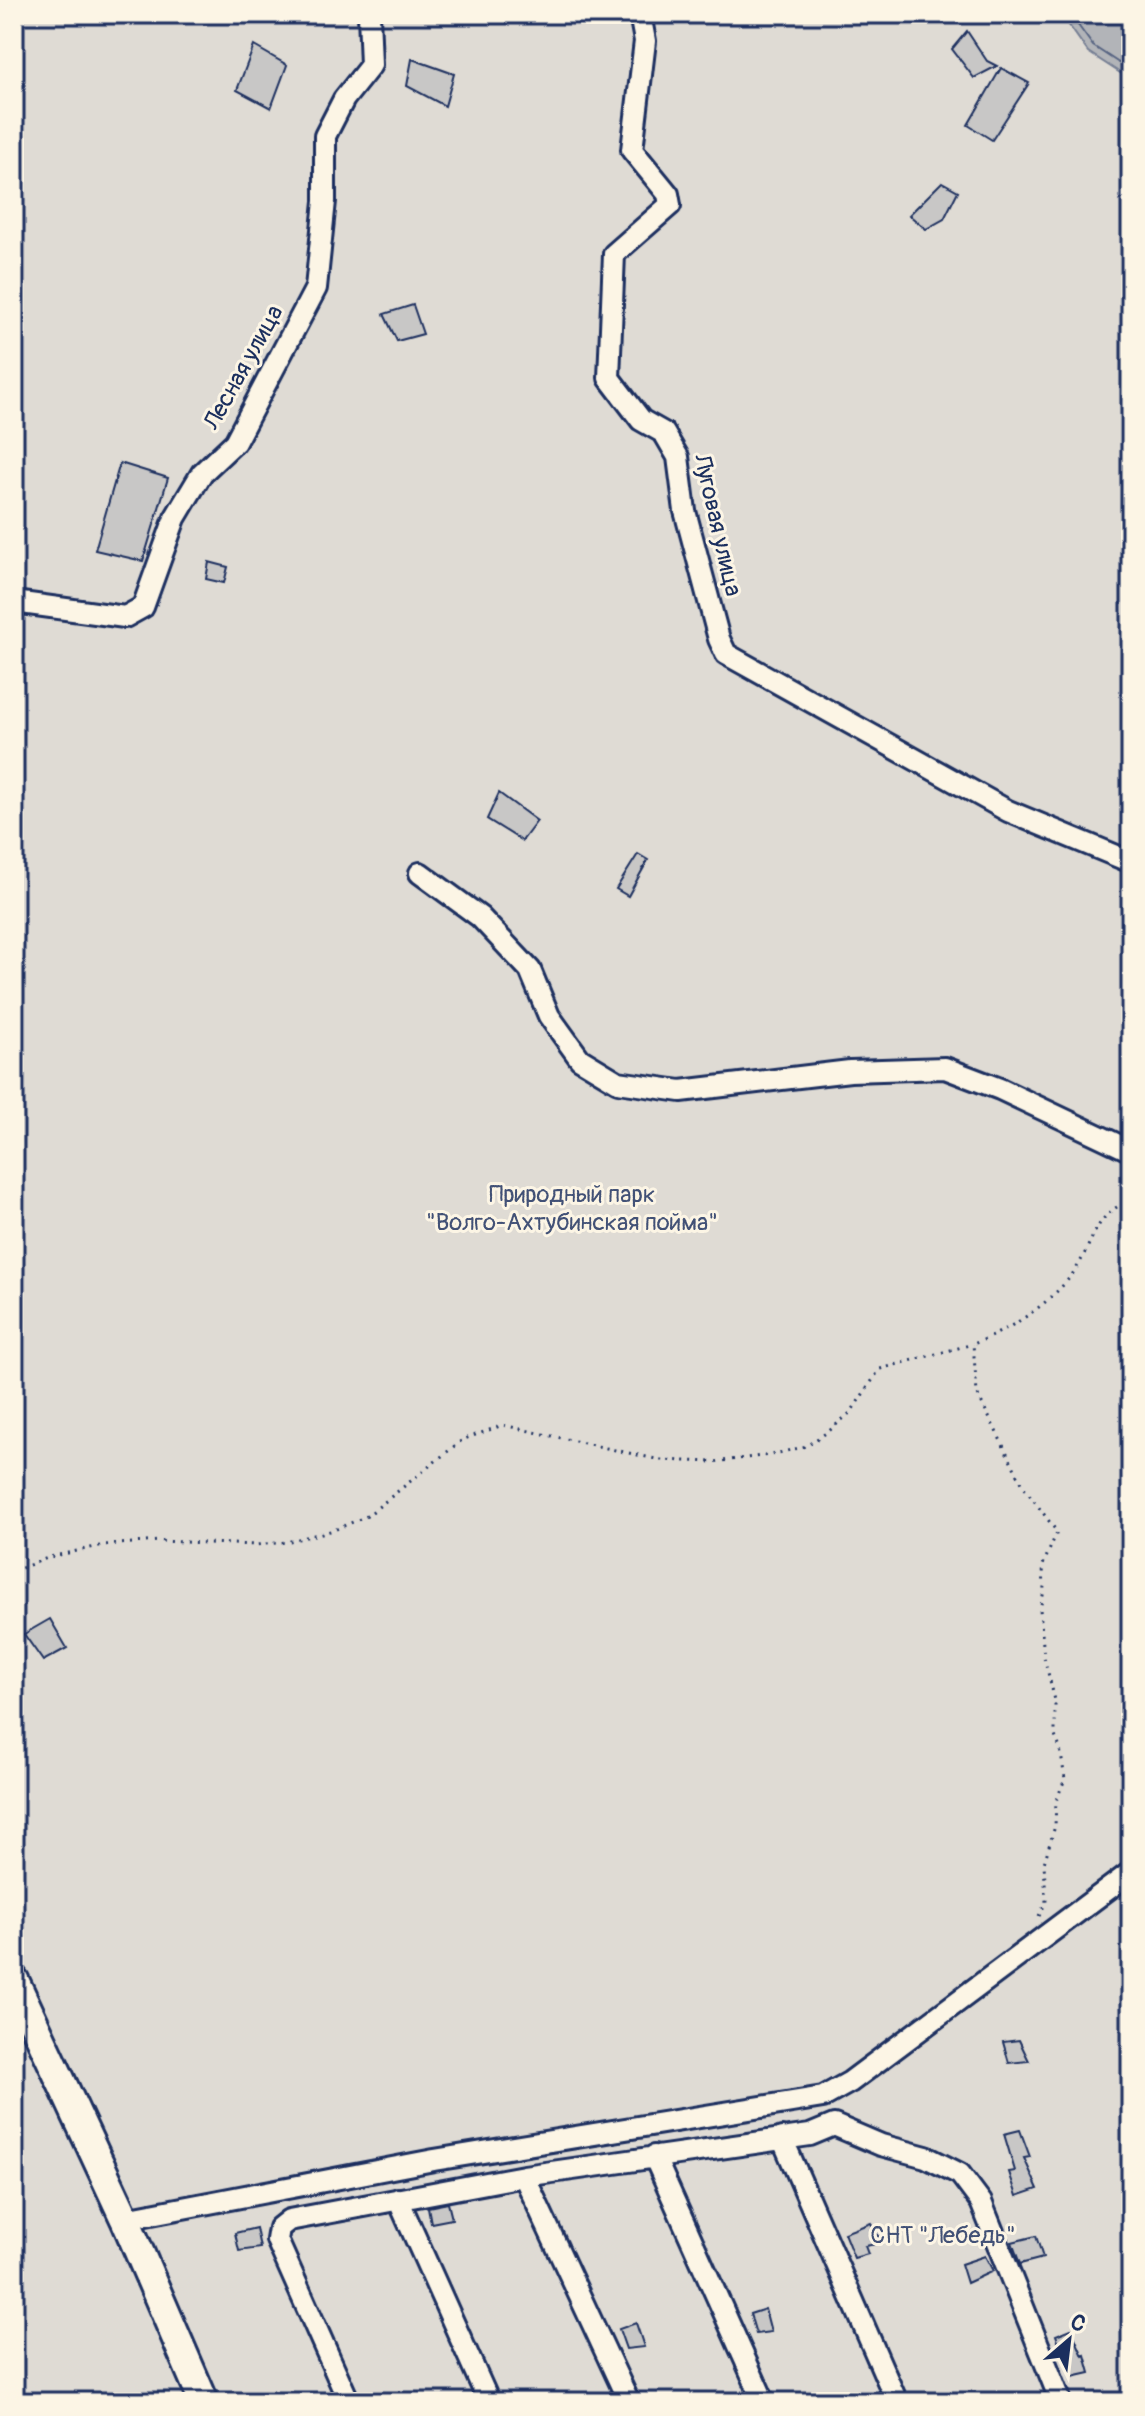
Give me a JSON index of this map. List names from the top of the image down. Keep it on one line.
{"streets":{"street":["Лесная улица","Луговая улица"]},"parks":["Природный парк \"Волго-Ахтубинская пойма\"","СНТ \"Лебедь\""],"north":"top right"}
